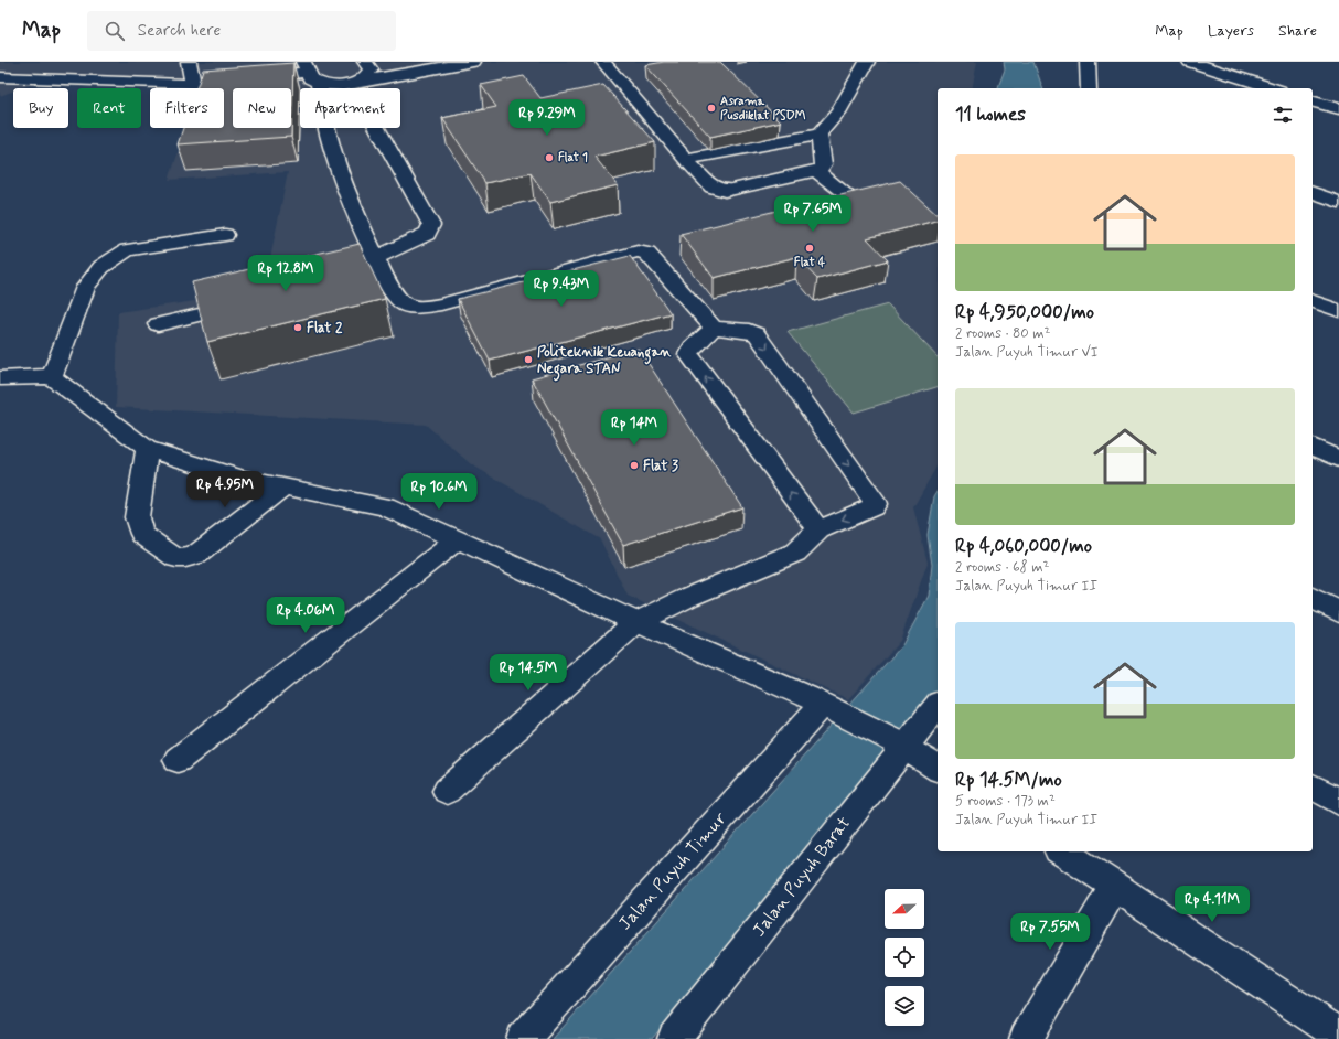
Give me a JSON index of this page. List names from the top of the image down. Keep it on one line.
{"streets":{"street":["Jalan Puyuh Timur","Jalan Puyuh Barat"]},"places":["Asrama Pusdiklat PSDM","Flat 1","Flat 4","Flat 2","Politeknik Keuangan Negara STAN","Flat 3"],"north":"left","page":{"header":"Map","search":"Search here","nav":["Map","Layers","Share"],"chip":["Buy","Rent","Filters","New","Apartment"],"heading":"11 homes","price":["Rp 9.29M","Rp 7.65M","Rp 12.8M","Rp 9.43M","Rp 14M","Rp 4.95M","Rp 10.6M","Rp 4.06M","Rp 14.5M","Rp 4.11M","Rp 7.55M"],"list":[{"name":"Rp 4,950,000/mo","note":"2 rooms · 80 m² · Jalan Puyuh Timur VI"},{"name":"Rp 4,060,000/mo","note":"2 rooms · 68 m² · Jalan Puyuh Timur II"},{"name":"Rp 14.5M/mo","note":"5 rooms · 173 m² · Jalan Puyuh Timur II"}]}}
